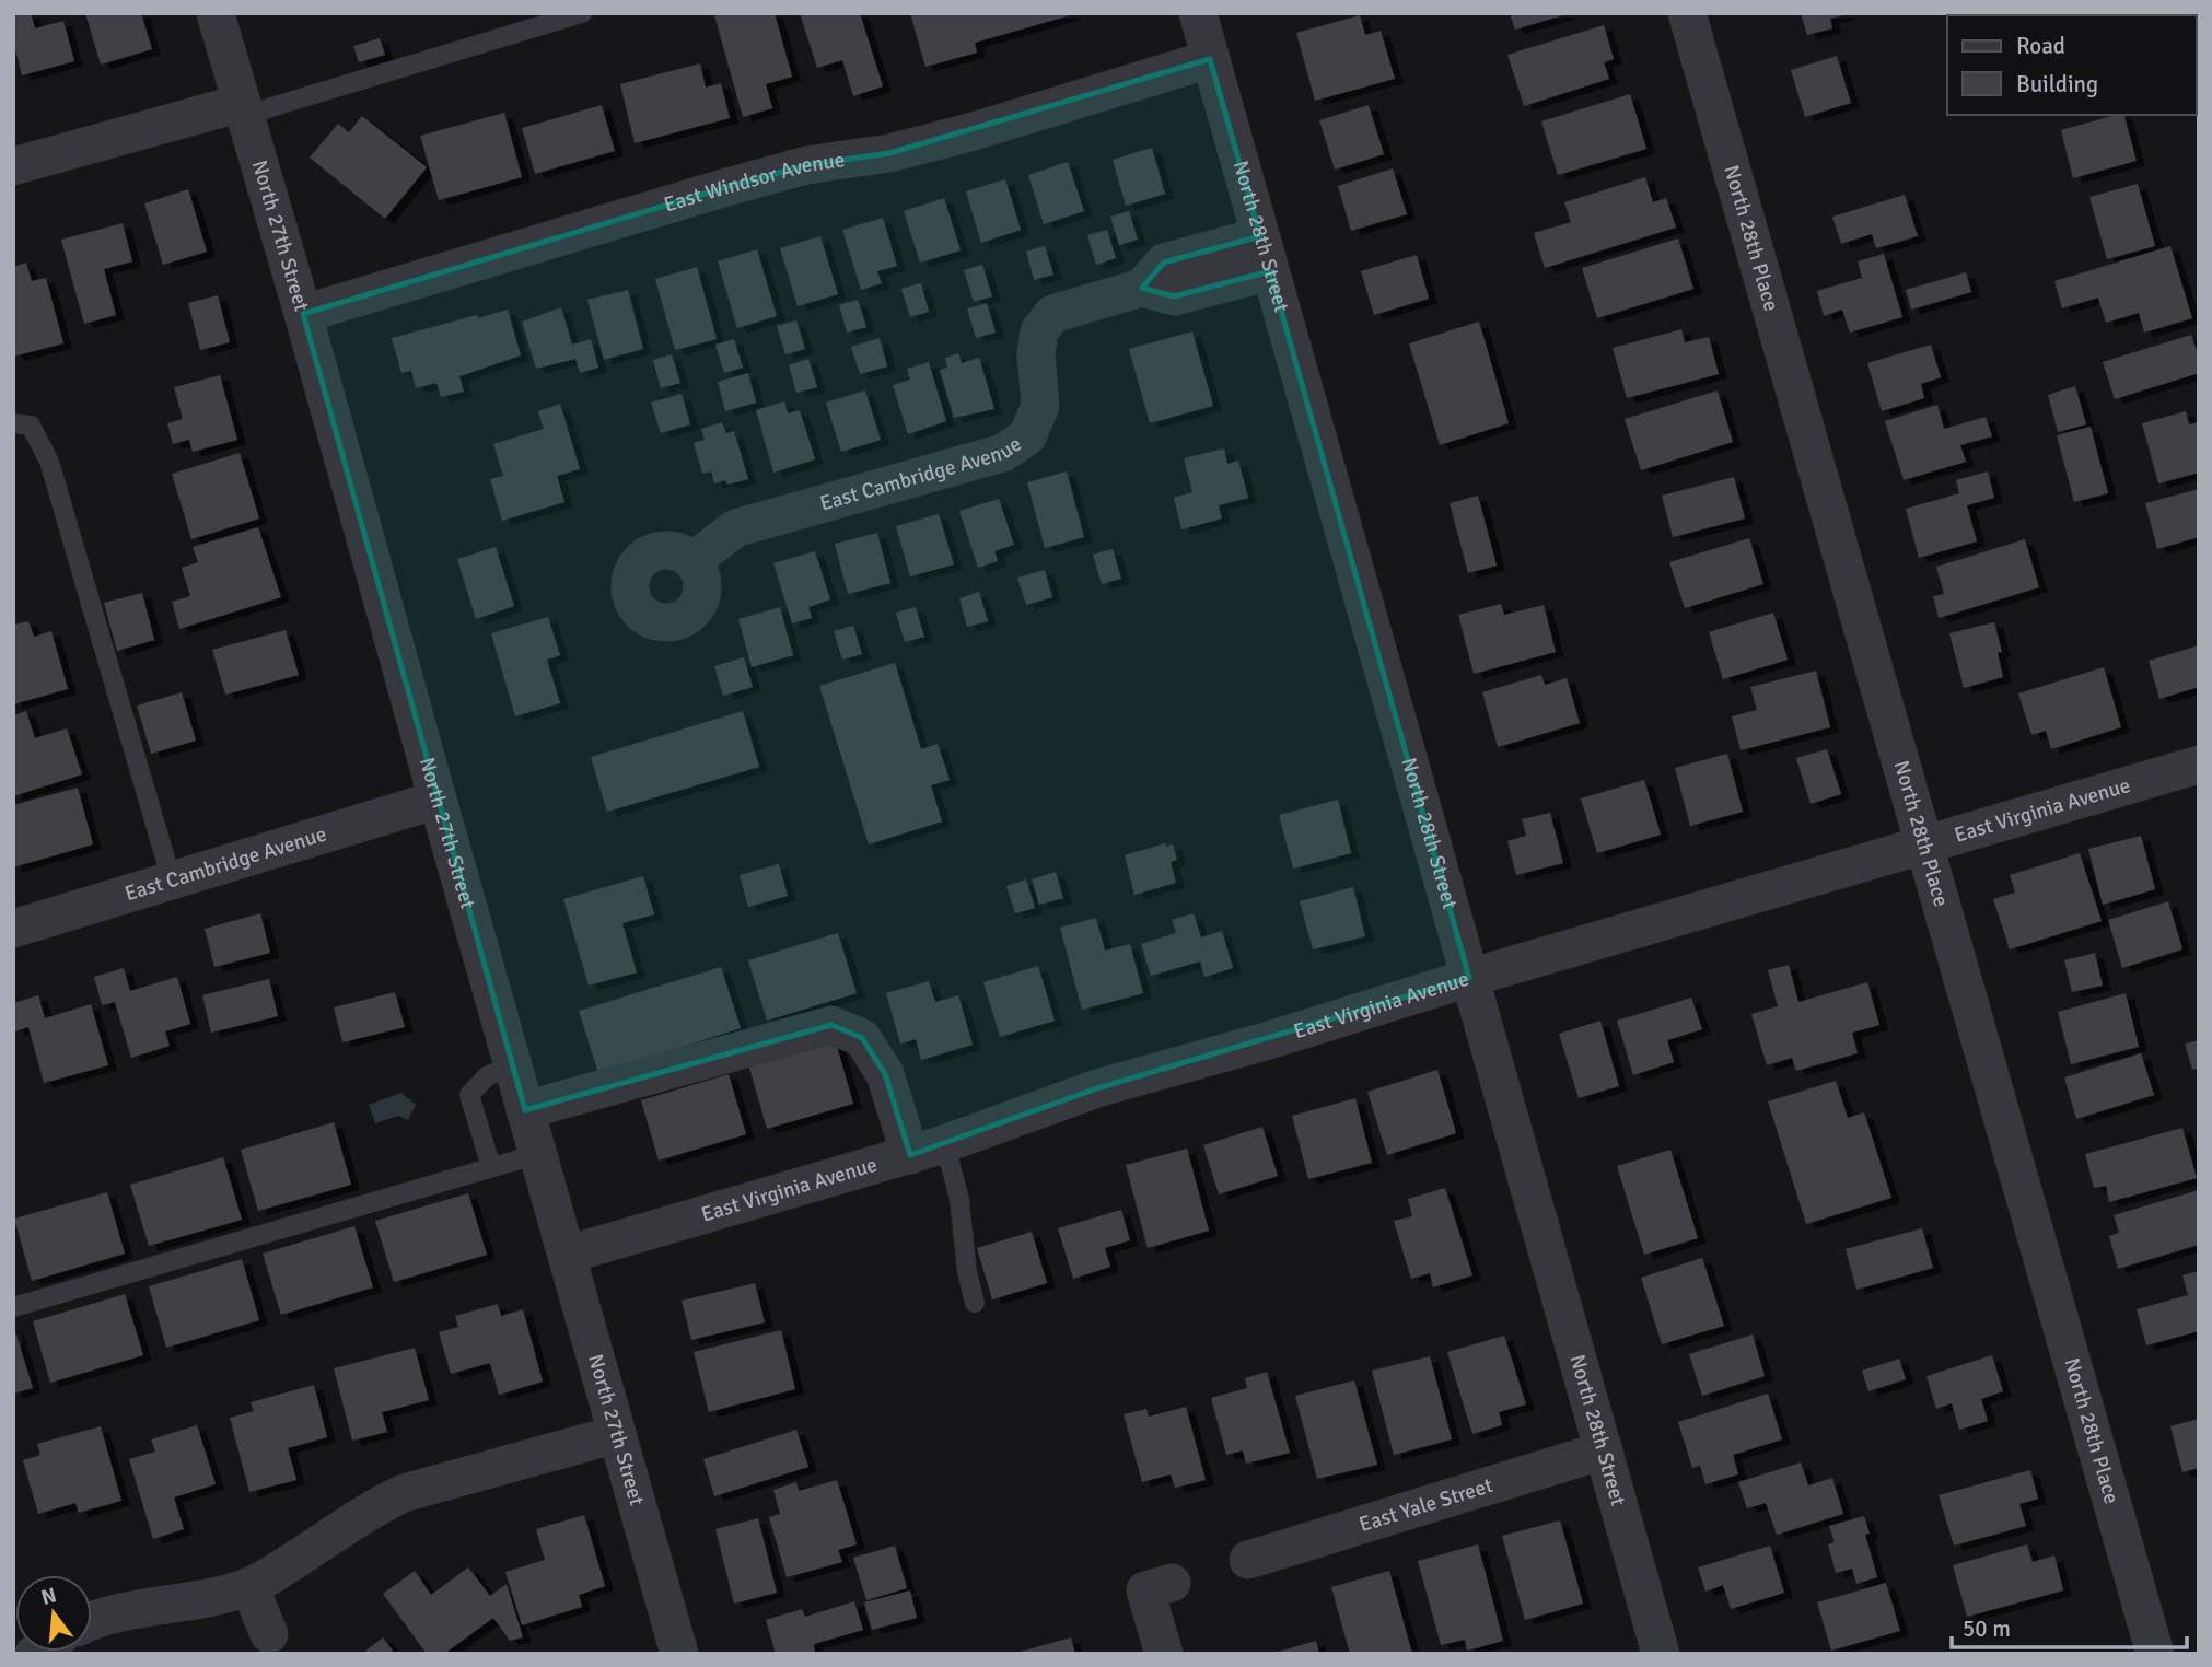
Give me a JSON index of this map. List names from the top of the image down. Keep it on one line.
{"streets":{"street":["East Windsor Avenue","North 27th Street","North 28th Street","North 28th Place","East Cambridge Avenue","East Virginia Avenue","East Yale Street"]},"crossings":[["East Windsor Avenue","North 27th Street"],["East Windsor Avenue","North 28th Street"],["North 27th Street","East Cambridge Avenue"],["North 27th Street","East Virginia Avenue"],["North 28th Street","East Cambridge Avenue"],["North 28th Street","East Virginia Avenue"],["North 28th Street","East Yale Street"],["North 28th Place","East Virginia Avenue"]],"legend":["Road","Building"],"scale_bar":"50 m","north":"top"}
